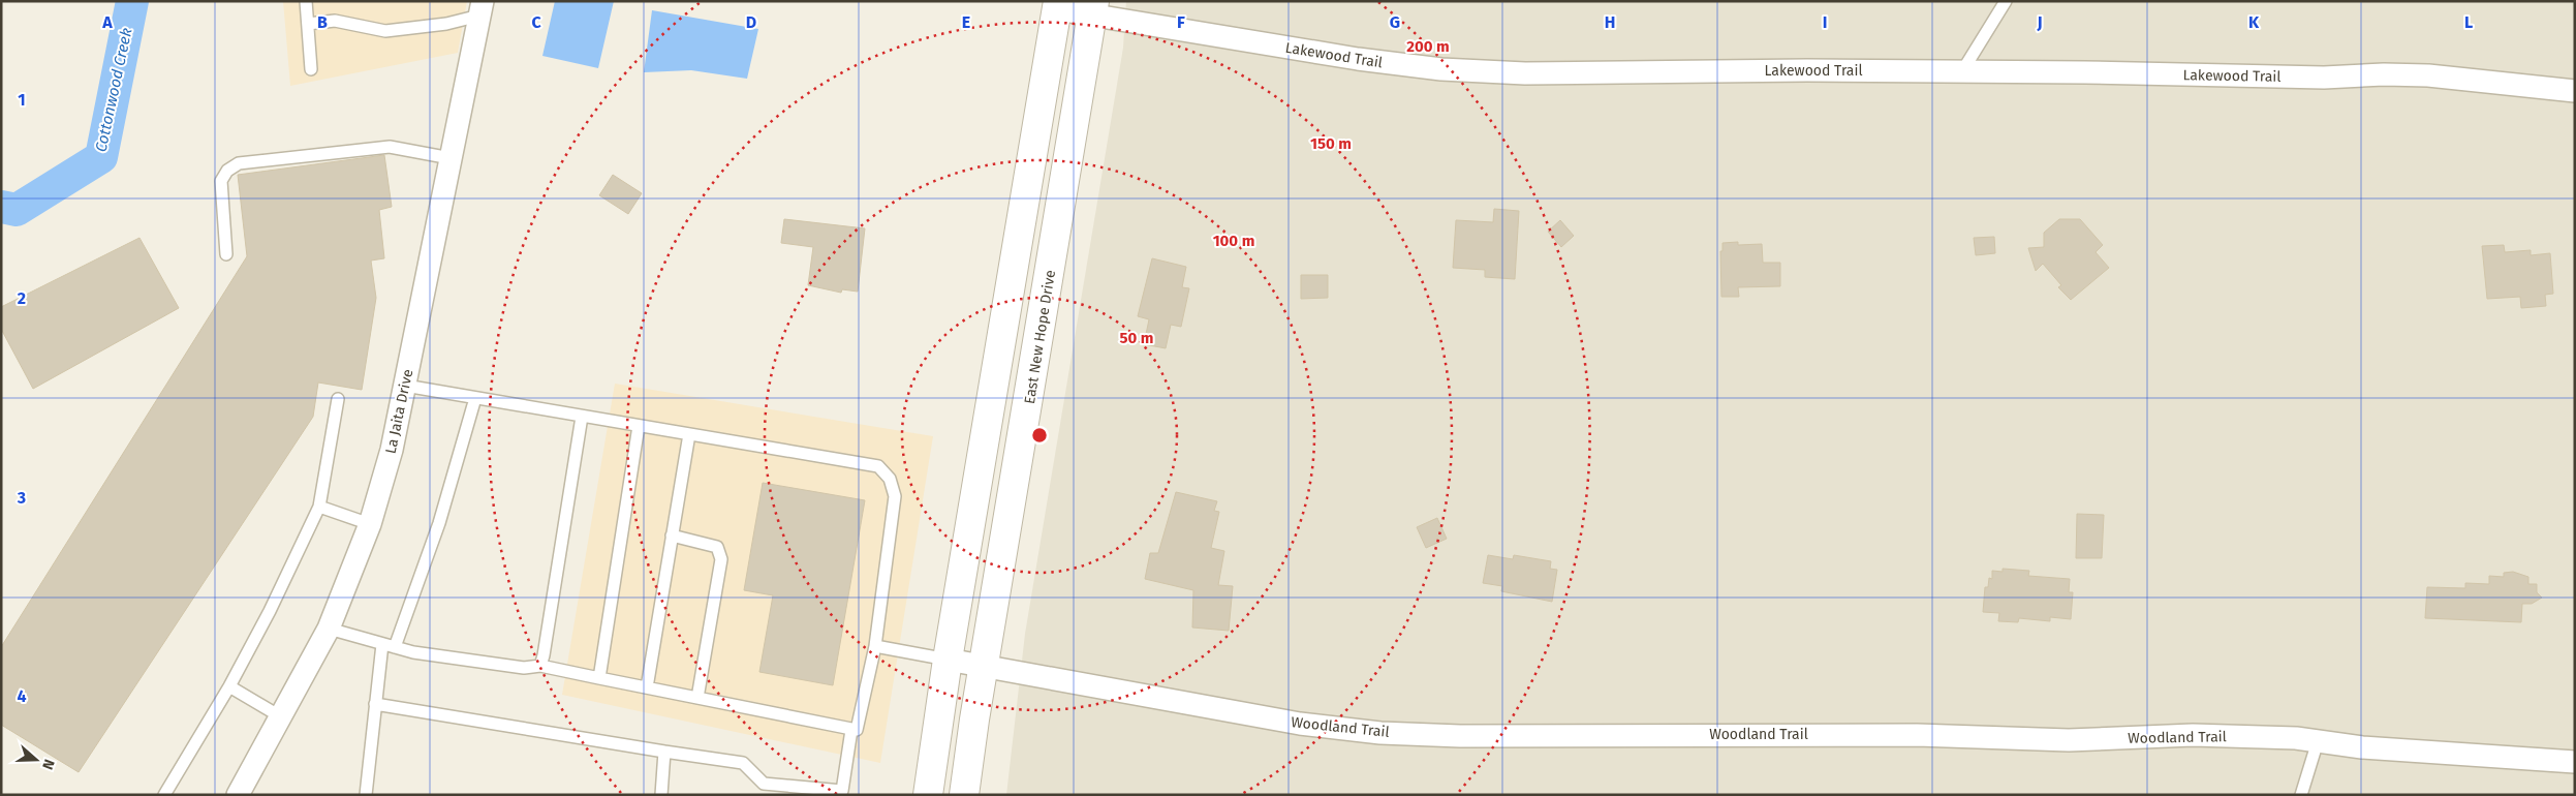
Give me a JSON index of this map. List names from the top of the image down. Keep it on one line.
{"streets":{"street":["Lakewood Trail","East New Hope Drive","La Jaita Drive","Woodland Trail"]},"crossings":[["Lakewood Trail","East New Hope Drive"],["East New Hope Drive","Woodland Trail"]],"water":["Cottonwood Creek"],"north":"right","grid":{"columns":["A","B","C","D","E","F","G","H","I","J","K","L"],"rows":["1","2","3","4"]},"rings":["200 m","150 m","100 m","50 m"]}
